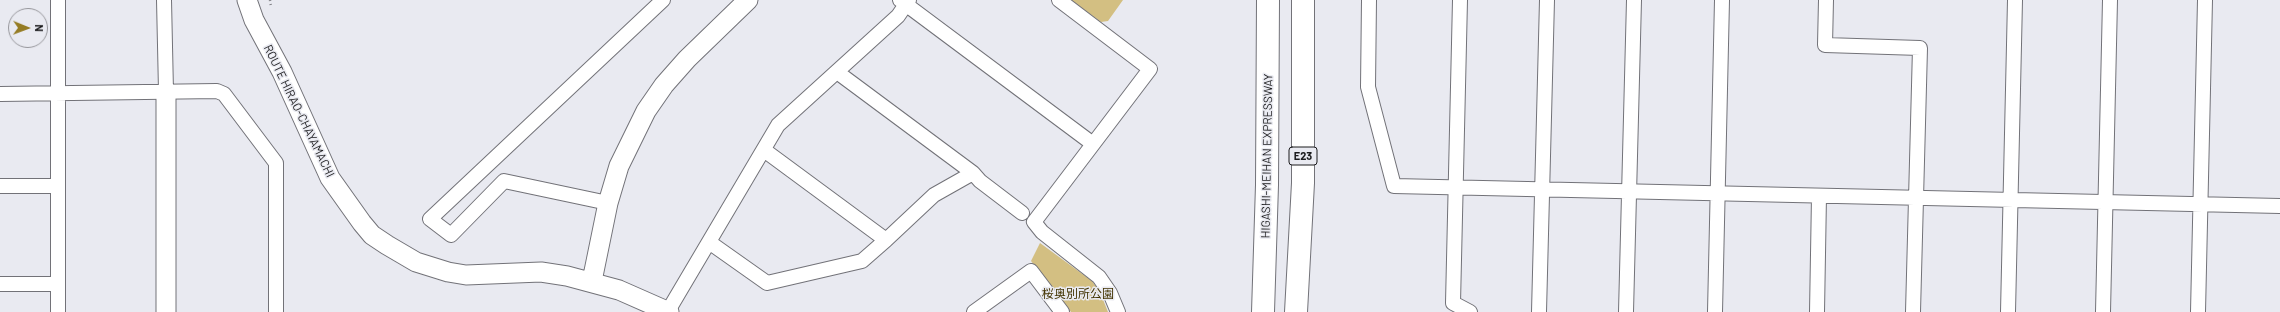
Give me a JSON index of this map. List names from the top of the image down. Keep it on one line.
{"streets":{"highway":["HIGASHI-MEIHAN EXPRESSWAY","E23"],"main road":["ROUTE HIRAO-CHAYAMACHI"]},"parks":["桜奥別所公園"],"north":"right"}
